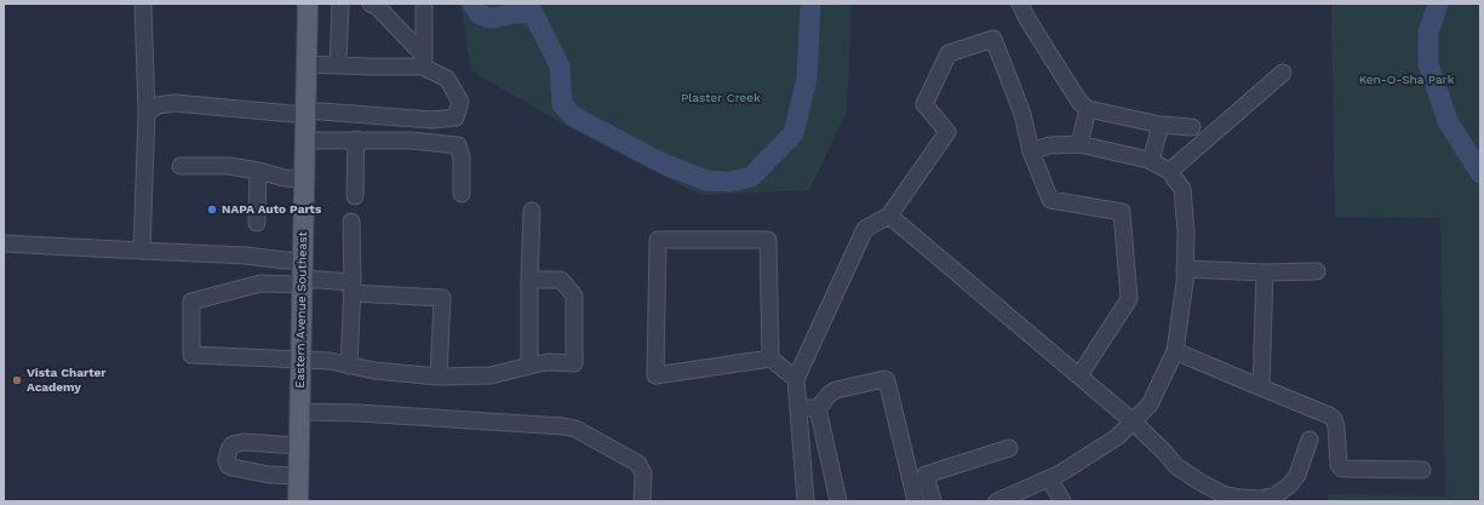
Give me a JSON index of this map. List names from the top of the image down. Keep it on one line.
{"streets":{"main road":["Eastern Avenue Southeast"]},"parks":["Ken-O-Sha Park","Plaster Creek"],"places":["NAPA Auto Parts","Vista Charter Academy"]}
